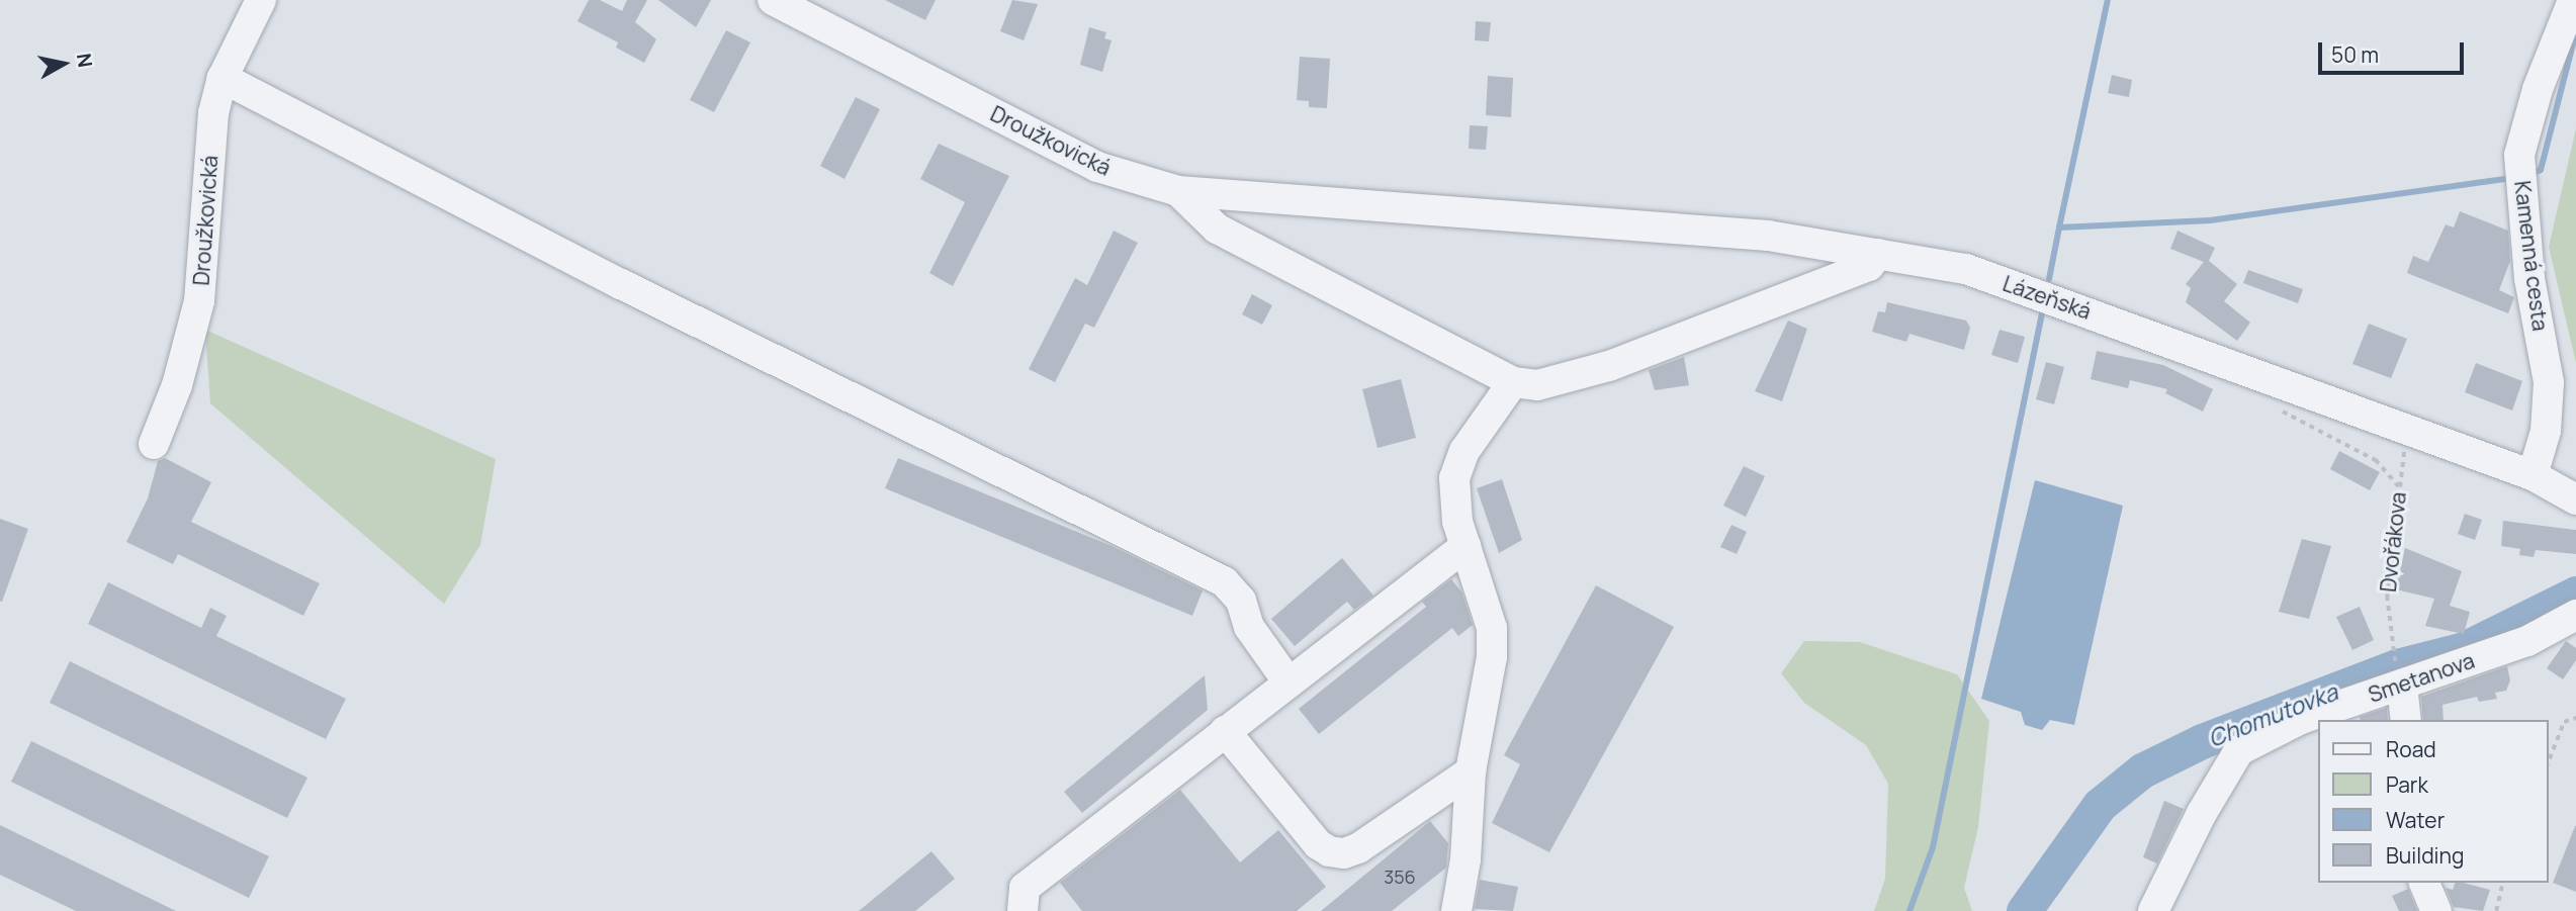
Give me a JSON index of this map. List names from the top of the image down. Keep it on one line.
{"streets":{"street":["Droužkovická","Kamenná cesta","Lázeňská","Smetanova"],"path":["Dvořákova"]},"crossings":[["Droužkovická","Lázeňská"],["Kamenná cesta","Lázeňská"],["Lázeňská","Dvořákova"]],"water":["Chomutovka"],"house_numbers":["356"],"legend":["Road","Park","Water","Building"],"scale_bar":"50 m","north":"right"}
